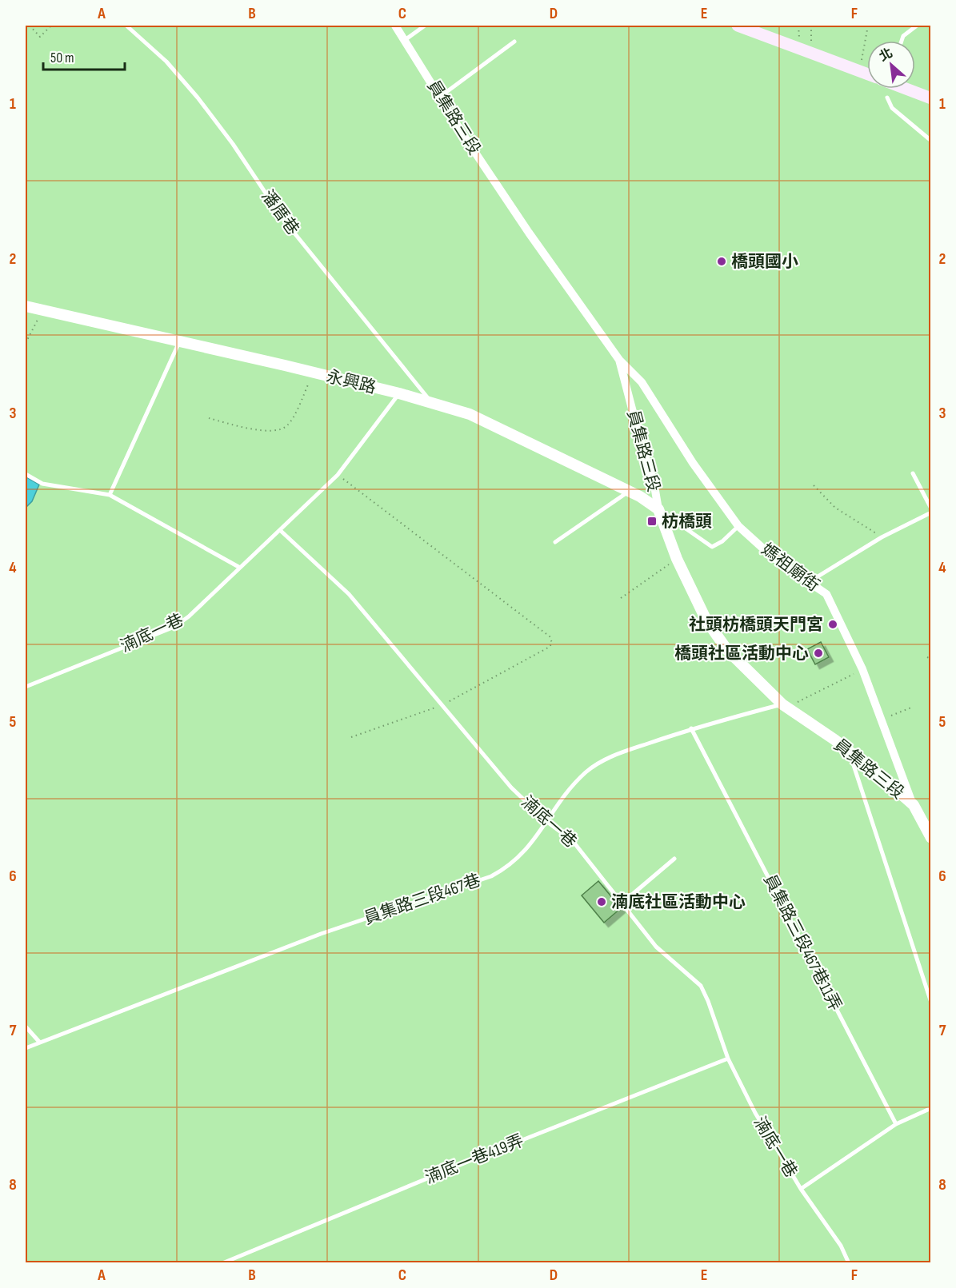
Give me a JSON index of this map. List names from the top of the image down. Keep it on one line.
{"streets":{"street":["員集路三段","永興路","媽祖廟街"],"lane":["潘厝巷","湳底一巷","員集路三段467巷","員集路三段467巷11弄","湳底一巷419弄"]},"crossings":[["員集路三段","永興路"],["員集路三段","媽祖廟街"],["員集路三段","員集路三段467巷"],["潘厝巷","永興路"],["永興路","湳底一巷"],["湳底一巷","員集路三段467巷"],["湳底一巷","湳底一巷419弄"],["員集路三段467巷","員集路三段467巷11弄"]],"places":{"other":["橋頭國小","社頭枋橋頭天門宮","橋頭社區活動中心","湳底社區活動中心"],"transit":["枋橋頭"]},"scale_bar":"50 m","north":"top left","grid":{"columns":["A","B","C","D","E","F"],"rows":["1","2","3","4","5","6","7","8"]}}
